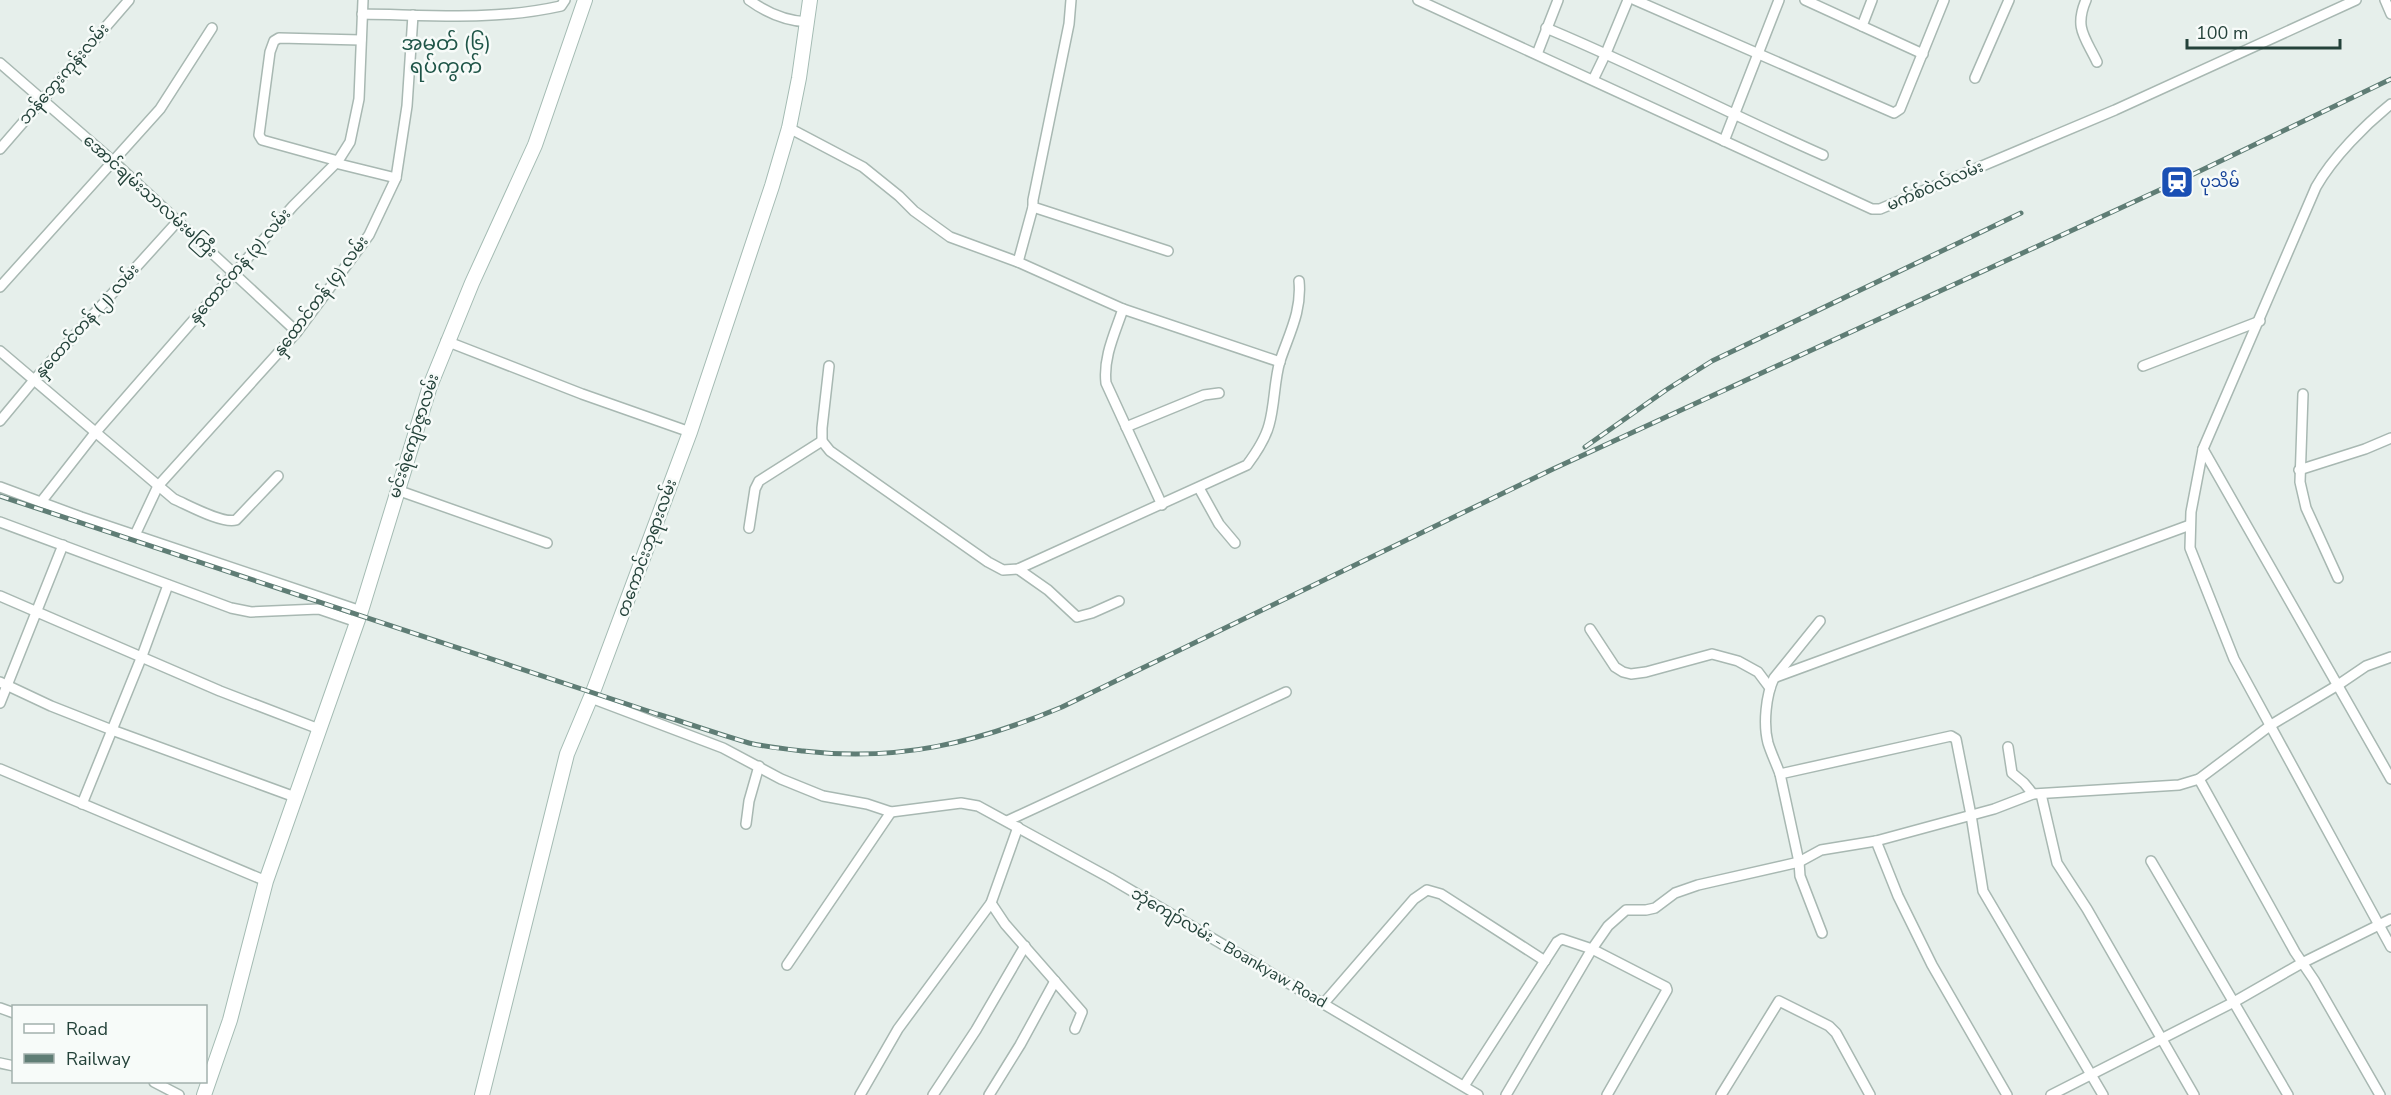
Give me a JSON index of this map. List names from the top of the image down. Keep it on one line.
{"streets":{"street":["ဘန်ဘွေးကုန်းလမ်း","မက်စ်ဝဲလ်လမ်း","အောင်ချမ်းသာလမ်းမကြီး","နှထောင်တန် (၃) လမ်း","နှထောင်တန် (၄) လမ်း","နှထောင်တန် (၂) လမ်း","မင်းရဲကျော်ဇွာလမ်း","တကောင်းဘုရားလမ်း","ဘုံကျော်လမ်း - Boankyaw Road"]},"crossings":[["ဘန်ဘွေးကုန်းလမ်း","အောင်ချမ်းသာလမ်းမကြီး"],["အောင်ချမ်းသာလမ်းမကြီး","နှထောင်တန် (၃) လမ်း"],["အောင်ချမ်းသာလမ်းမကြီး","နှထောင်တန် (၄) လမ်း"],["အောင်ချမ်းသာလမ်းမကြီး","နှထောင်တန် (၂) လမ်း"]],"districts":["အမှတ် (၆) ရပ်ကွက်"],"places":{"station":["ပုသိမ်"]},"legend":["Road","Railway"],"scale_bar":"100 m"}
